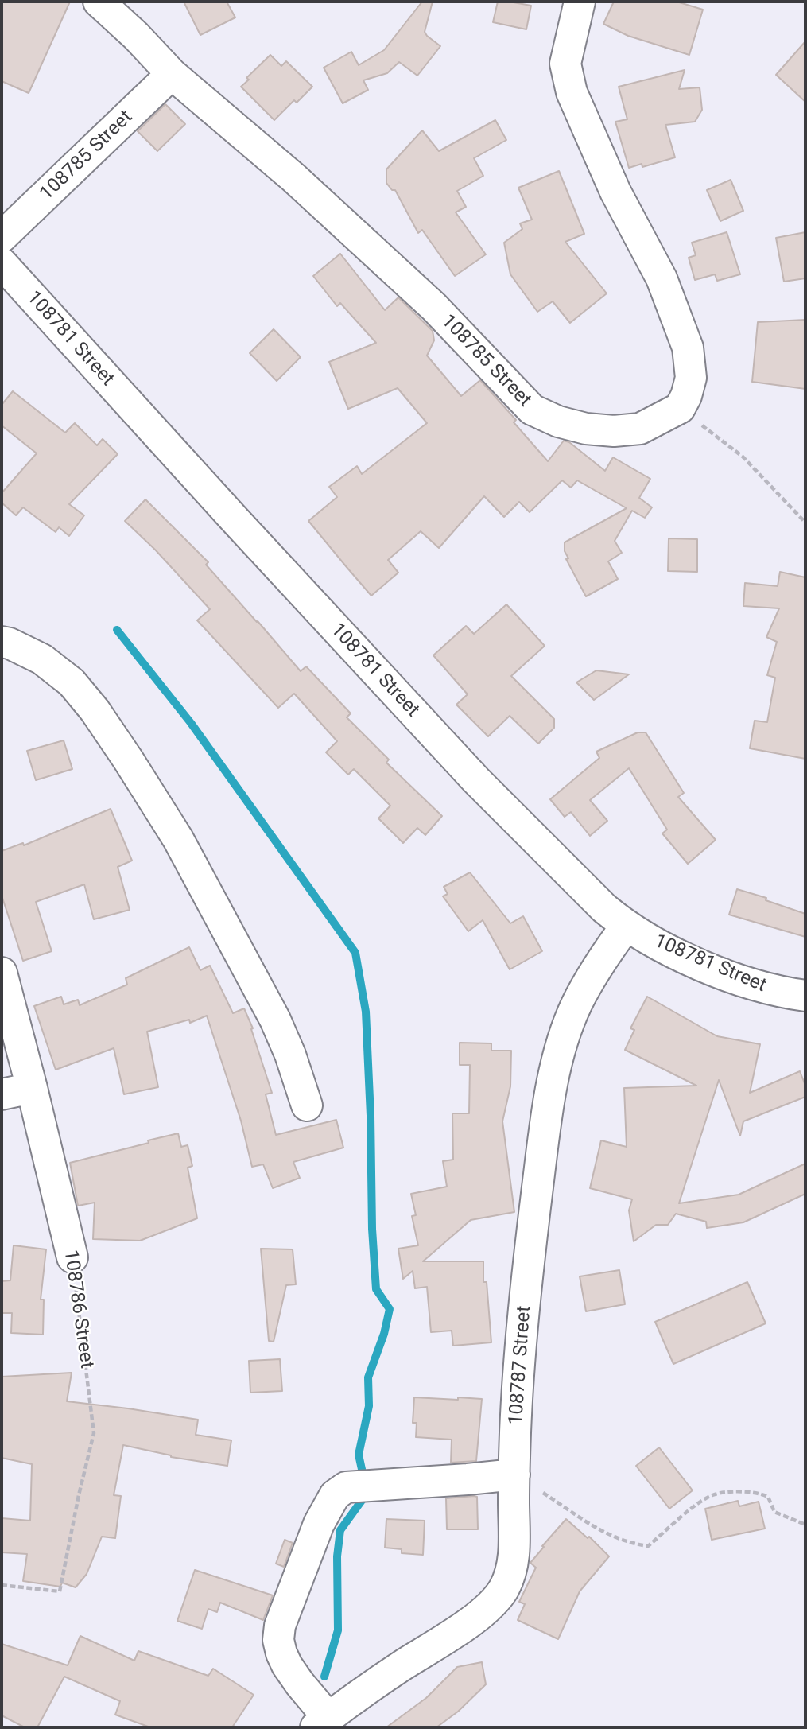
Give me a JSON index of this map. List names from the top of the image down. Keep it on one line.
{"streets":{"street":["108785 Street","108781 Street","108786 Street","108787 Street"]},"crossings":[["108781 Street","108787 Street"]]}
